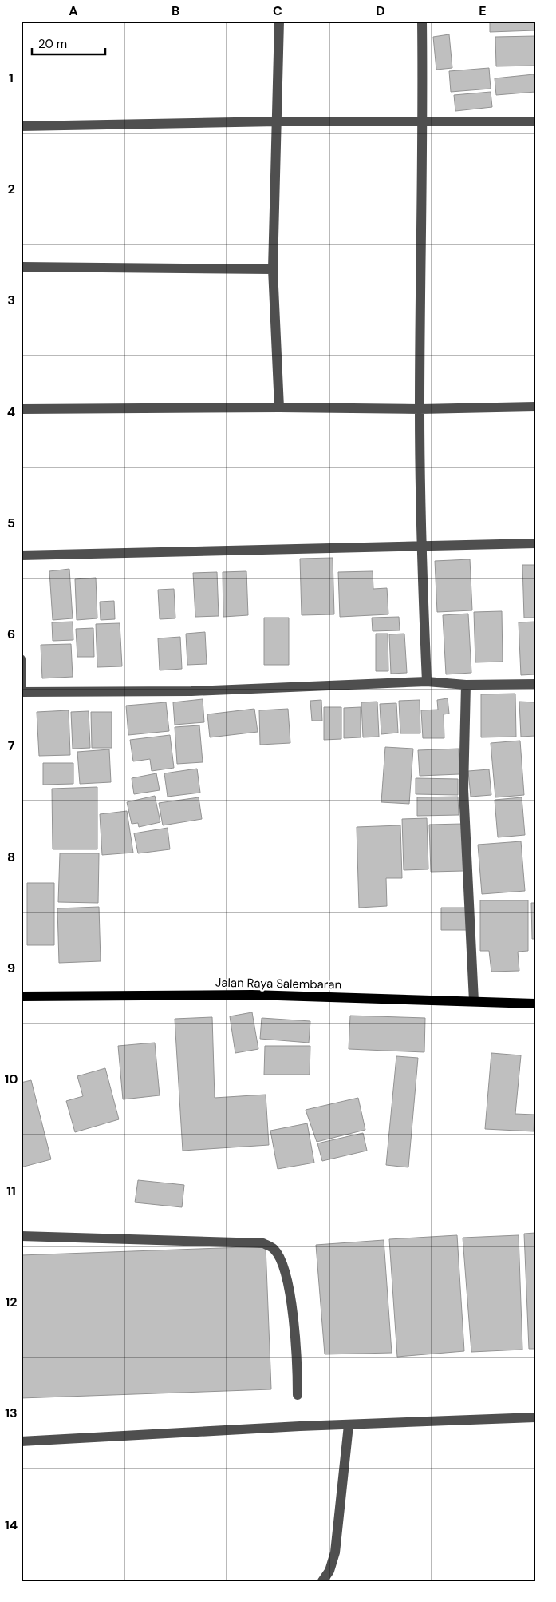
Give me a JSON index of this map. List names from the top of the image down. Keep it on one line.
{"streets":{"main road":["Jalan Raya Salembaran"]},"scale_bar":"20 m","grid":{"columns":["A","B","C","D","E"],"rows":["1","2","3","4","5","6","7","8","9","10","11","12","13","14"]}}
